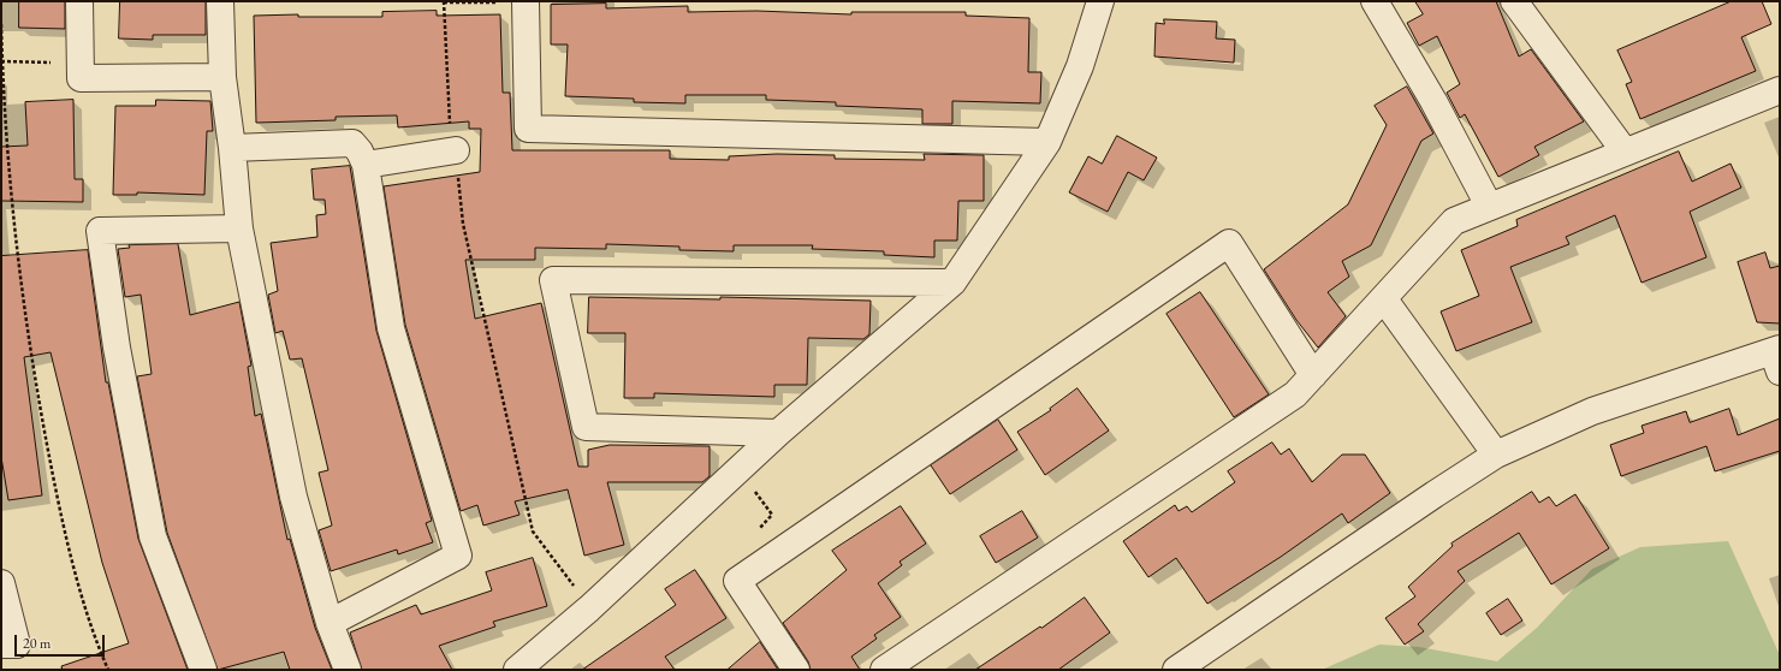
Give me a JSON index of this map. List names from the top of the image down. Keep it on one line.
{"scale_bar":"20 m"}
